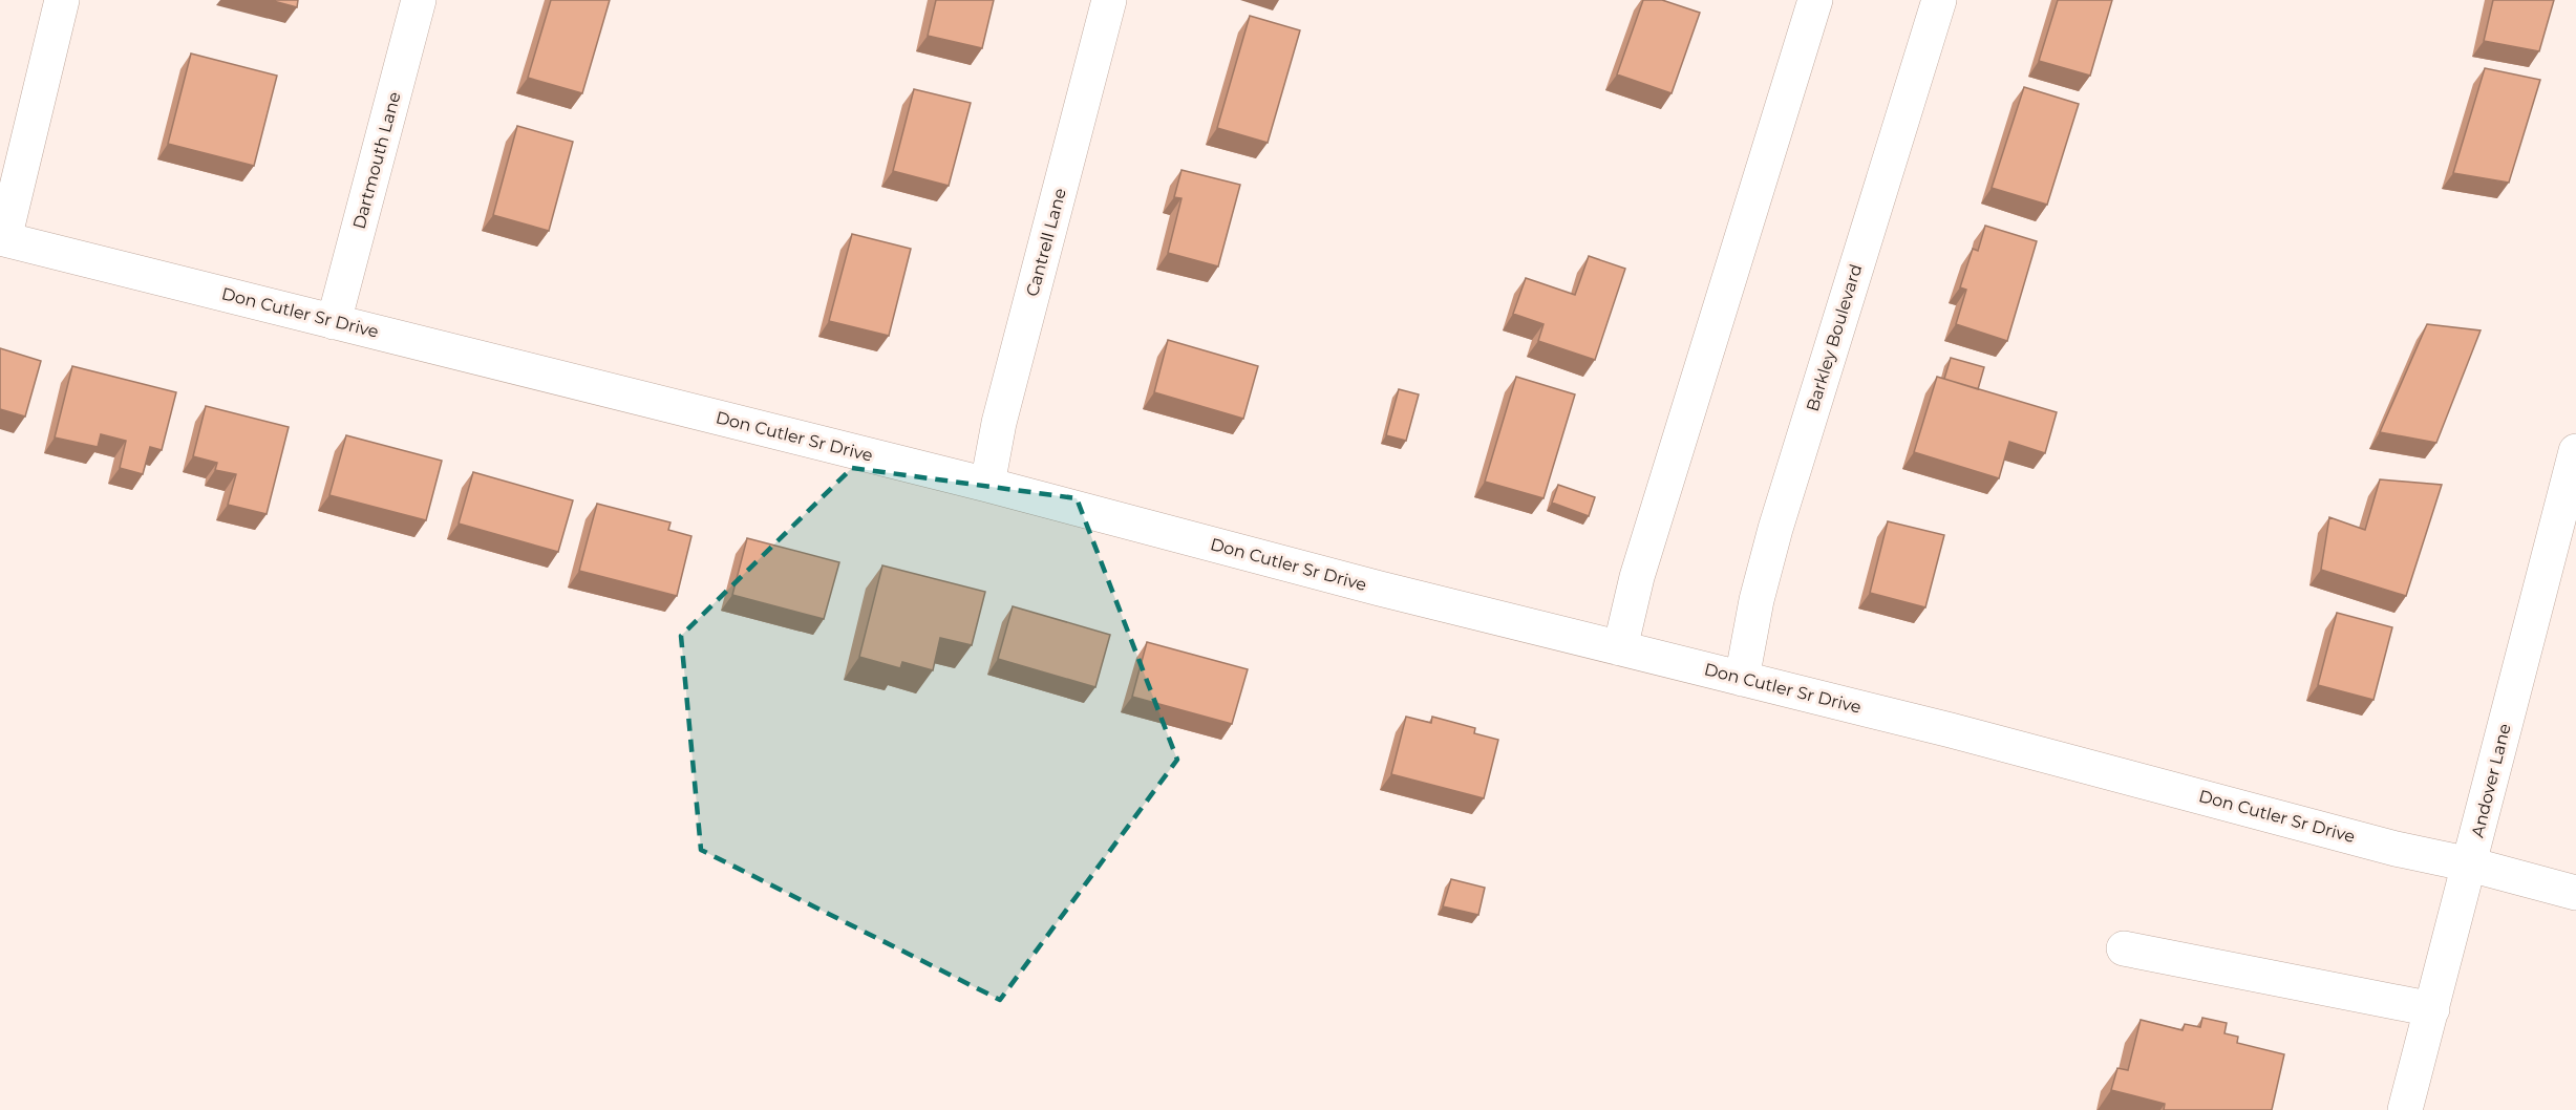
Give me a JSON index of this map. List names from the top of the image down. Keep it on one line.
{"streets":{"street":["Dartmouth Lane","Cantrell Lane","Don Cutler Sr Drive","Barkley Boulevard","Andover Lane"]},"crossings":[["Dartmouth Lane","Don Cutler Sr Drive"],["Cantrell Lane","Don Cutler Sr Drive"],["Don Cutler Sr Drive","Barkley Boulevard"],["Don Cutler Sr Drive","Andover Lane"]]}
